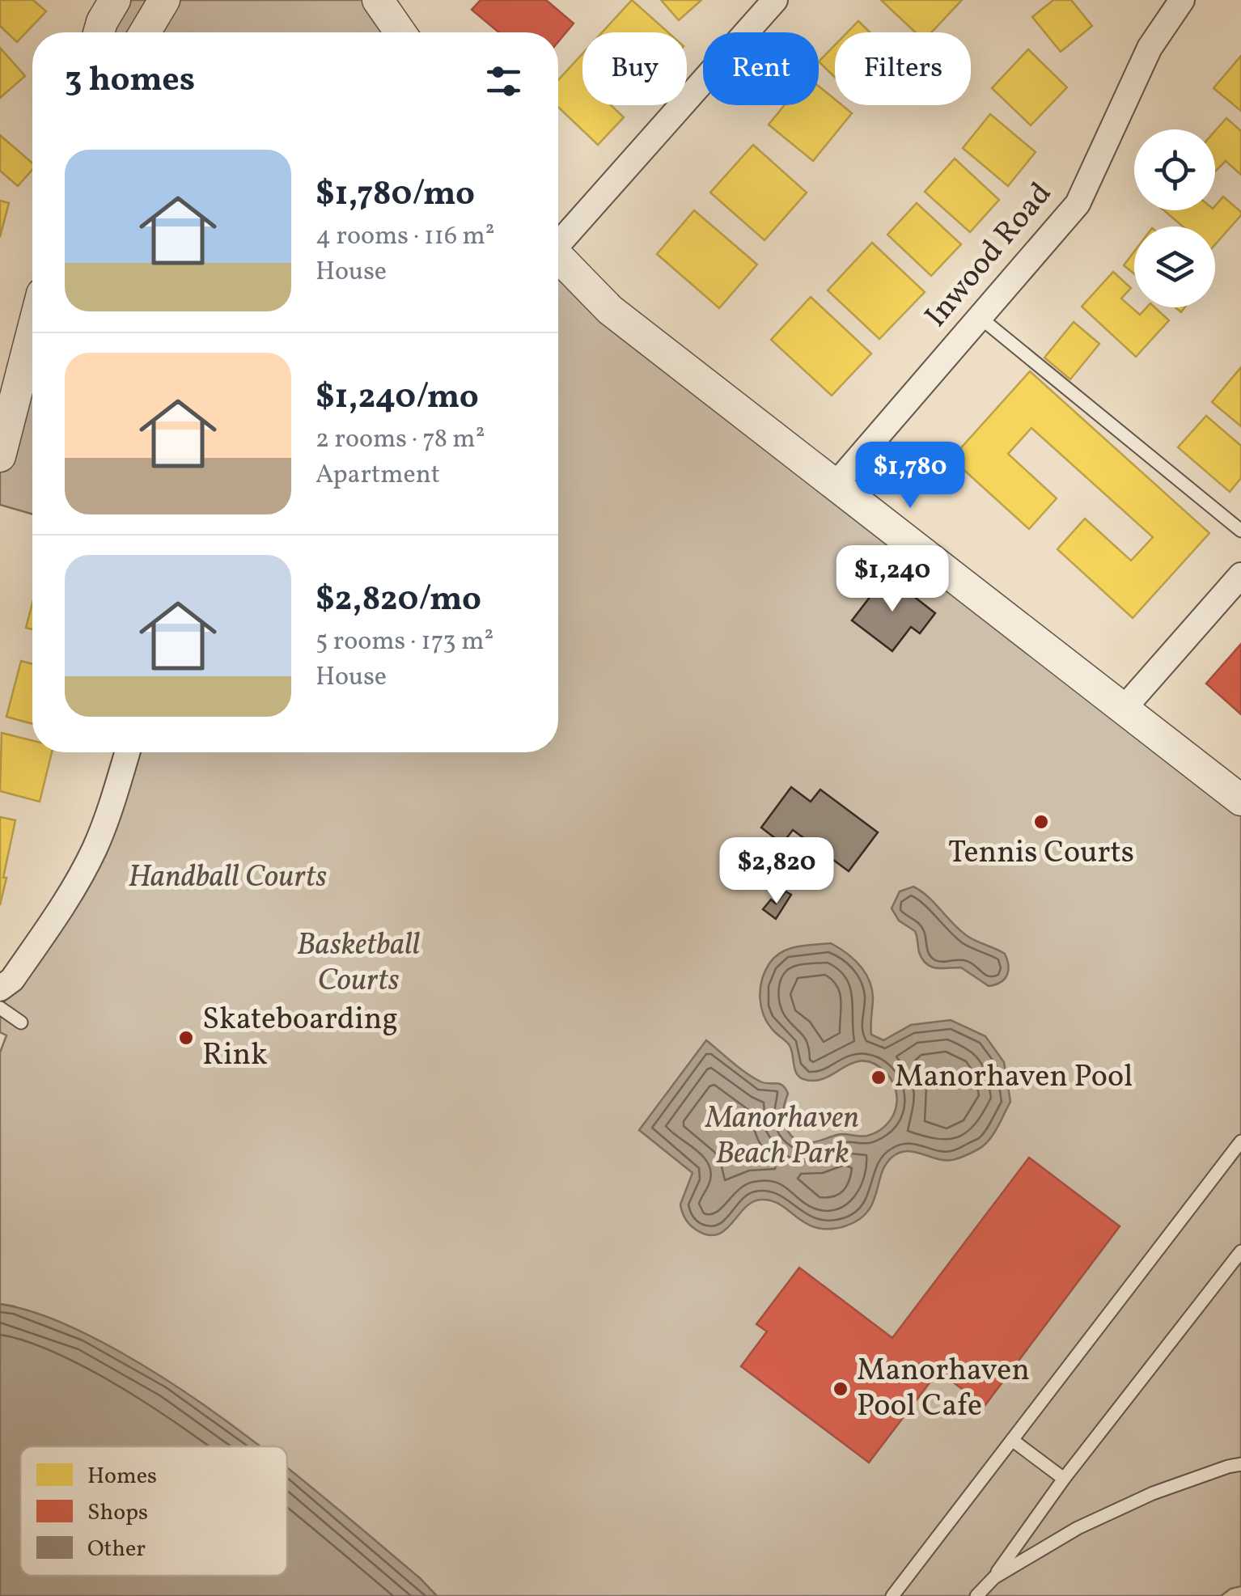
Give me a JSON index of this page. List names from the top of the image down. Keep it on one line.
{"streets":{"street":["Inwood Road"]},"parks":["Handball Courts","Basketball Courts","Manorhaven Beach Park"],"places":["Tennis Courts","Skateboarding Rink","Manorhaven Pool","Manorhaven Pool Cafe"],"legend":["Homes","Shops","Other"],"page":{"chip":["Buy","Rent","Filters"],"heading":"3 homes","list":[{"name":"$1,780/mo","note":"4 rooms · 116 m² · House"},{"name":"$1,240/mo","note":"2 rooms · 78 m² · Apartment"},{"name":"$2,820/mo","note":"5 rooms · 173 m² · House"}],"price":["$1,780","$1,240","$2,820"]}}
